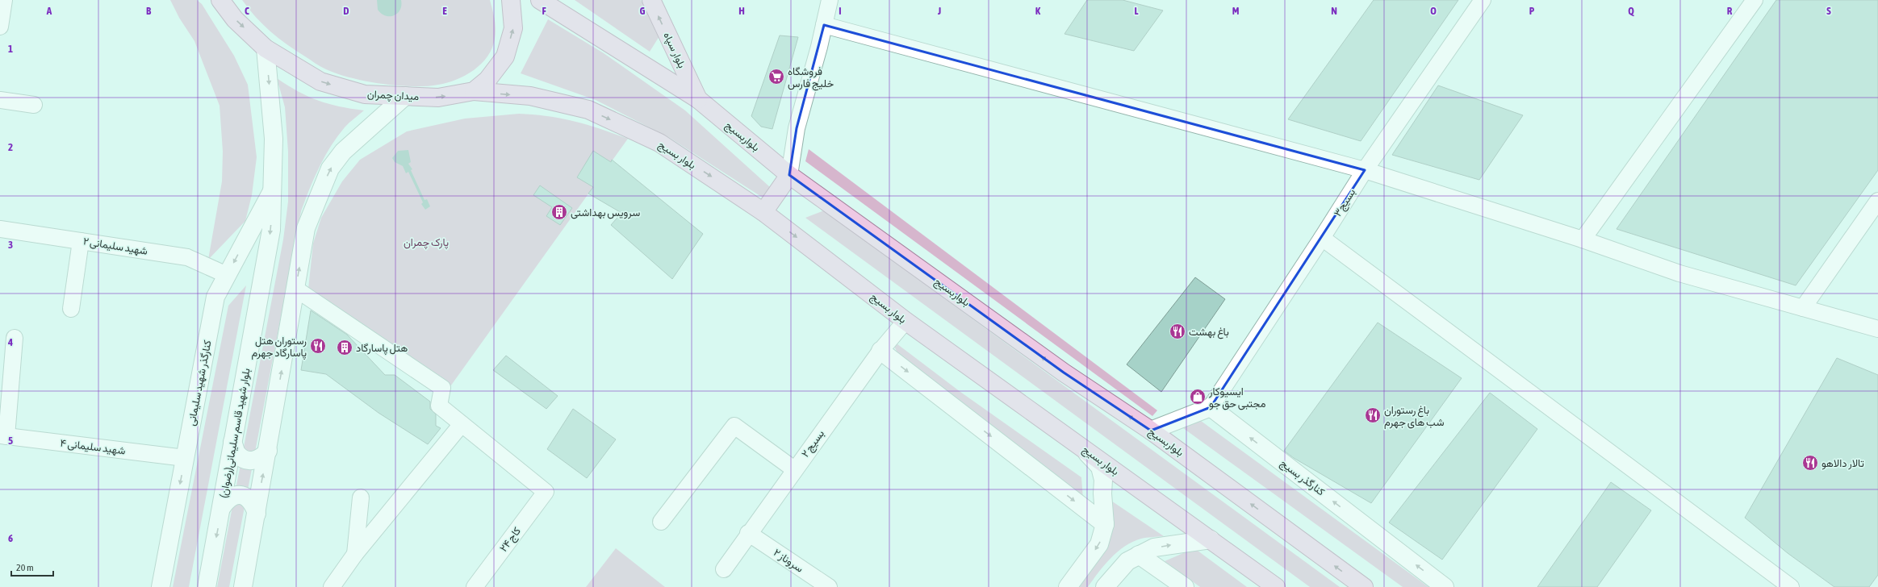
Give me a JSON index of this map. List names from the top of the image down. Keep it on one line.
{"streets":{"main road":["بلوار سپاه","میدان چمران","بلواربسیج","بلوار بسیج"],"street":["بسیج۳","شهید سلیمانی ۲","کنارگذر شهید سلیمانی","بلوار شهید قاسم سلیمانی(رضوان)","بسیج ۲","شهید سلیمانی ۴","کنارگذر بسیج","کاج ۲۴","سروناز ۲"]},"crossings":[["بلوار سپاه","بلواربسیج"],["میدان چمران","بلوار بسیج"],["میدان چمران","بلوار شهید قاسم سلیمانی(رضوان)"],["بلوار بسیج","بسیج ۲"],["بسیج۳","کنارگذر بسیج"],["شهید سلیمانی ۲","کنارگذر شهید سلیمانی"],["کنارگذر شهید سلیمانی","بلوار شهید قاسم سلیمانی(رضوان)"],["کنارگذر شهید سلیمانی","شهید سلیمانی ۴"],["بسیج ۲","سروناز ۲"]],"one_way":["بلوار سپاه","بلواربسیج","بلوار بسیج","کنارگذر بسیج"],"parks":["پارک چمران"],"places":{"supermarket":["فروشگاه خلیج فارس"],"building":["سرویس بهداشتی","هتل پاسارگاد"],"restaurant":["باغ بهشت","رستوران هتل پاسارگاد جهرم","باغ رستوران شب های جهرم","تالار دالاهو"],"shop":["ایسیوکار مجتبی حق جو"]},"scale_bar":"20 m","grid":{"columns":["A","B","C","D","E","F","G","H","I","J","K","L","M","N","O","P","Q","R","S"],"rows":["1","2","3","4","5","6"]}}
